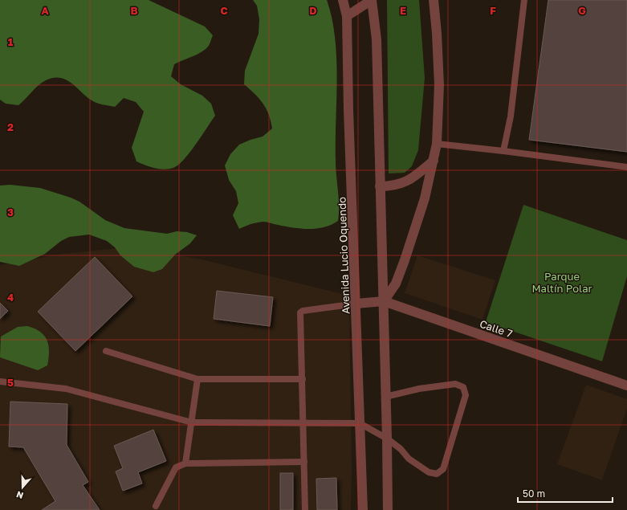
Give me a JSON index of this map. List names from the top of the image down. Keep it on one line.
{"streets":{"street":["Avenida Lucio Oquendo","Calle 7"]},"crossings":[["Avenida Lucio Oquendo","Calle 7"]],"parks":["Parque Maltín Polar"],"scale_bar":"50 m","north":"bottom","grid":{"columns":["A","B","C","D","E","F","G"],"rows":["1","2","3","4","5"]}}
